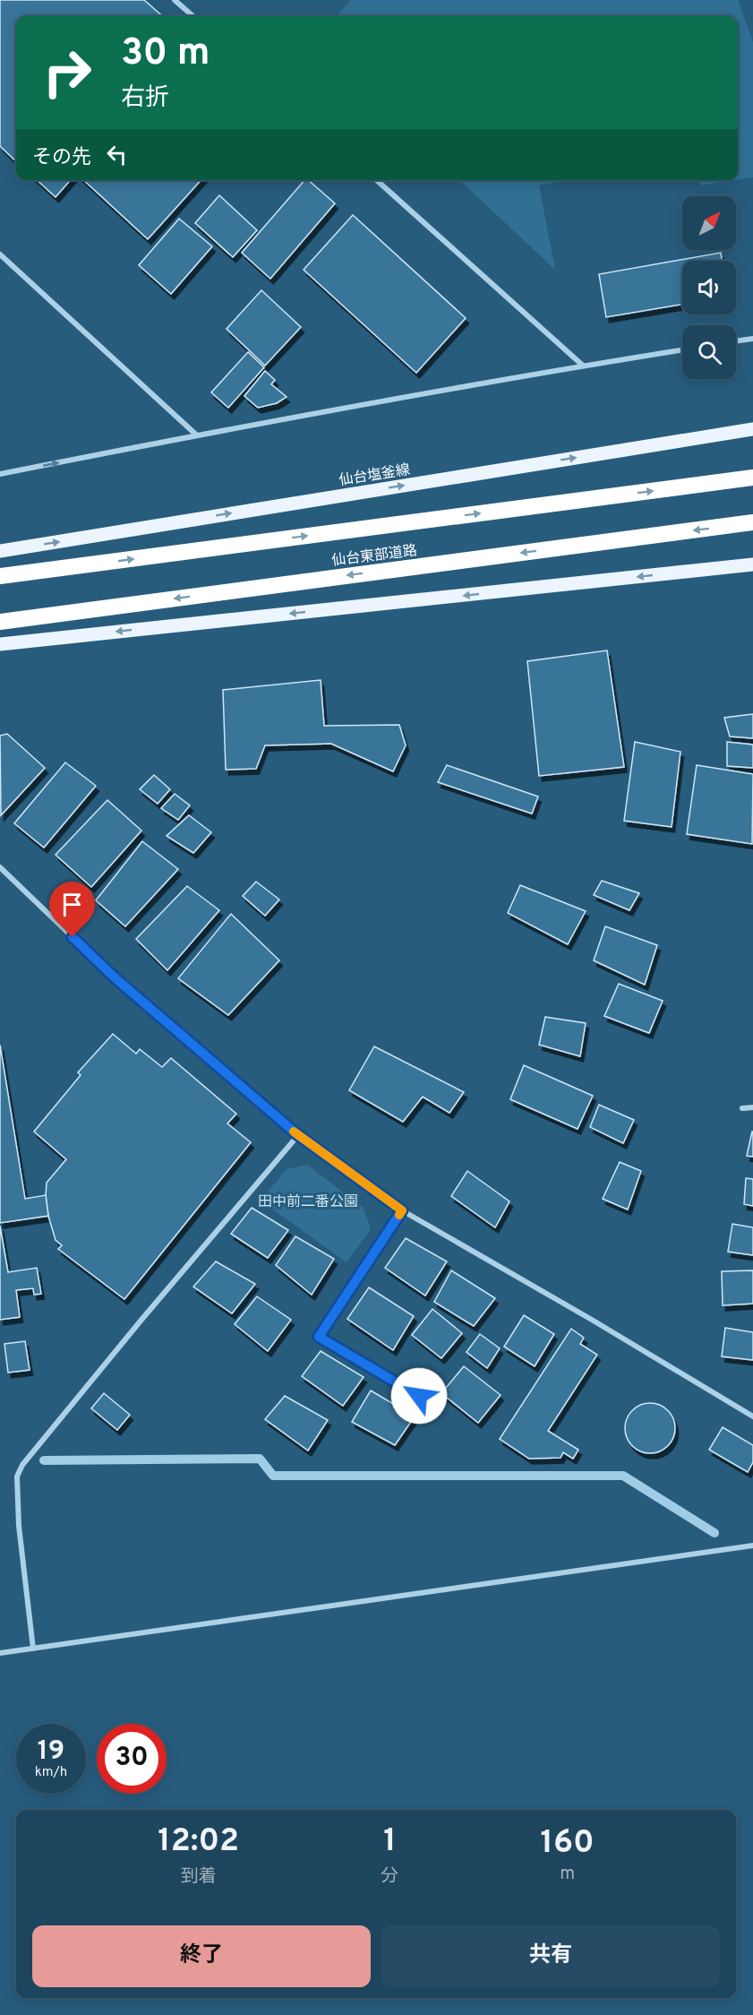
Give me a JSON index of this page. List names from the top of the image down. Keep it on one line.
{"streets":{"highway":["仙台東部道路"],"main road":["仙台塩釜線"]},"parks":["田中前二番公園"],"north":"top right","page":{"turn":["30 m","右折"],"then":"その先","speed":"19 km/h","limit":"30","eta":["12:02","到着","1","分","160","m"],"buttons":["終了","共有"]}}
